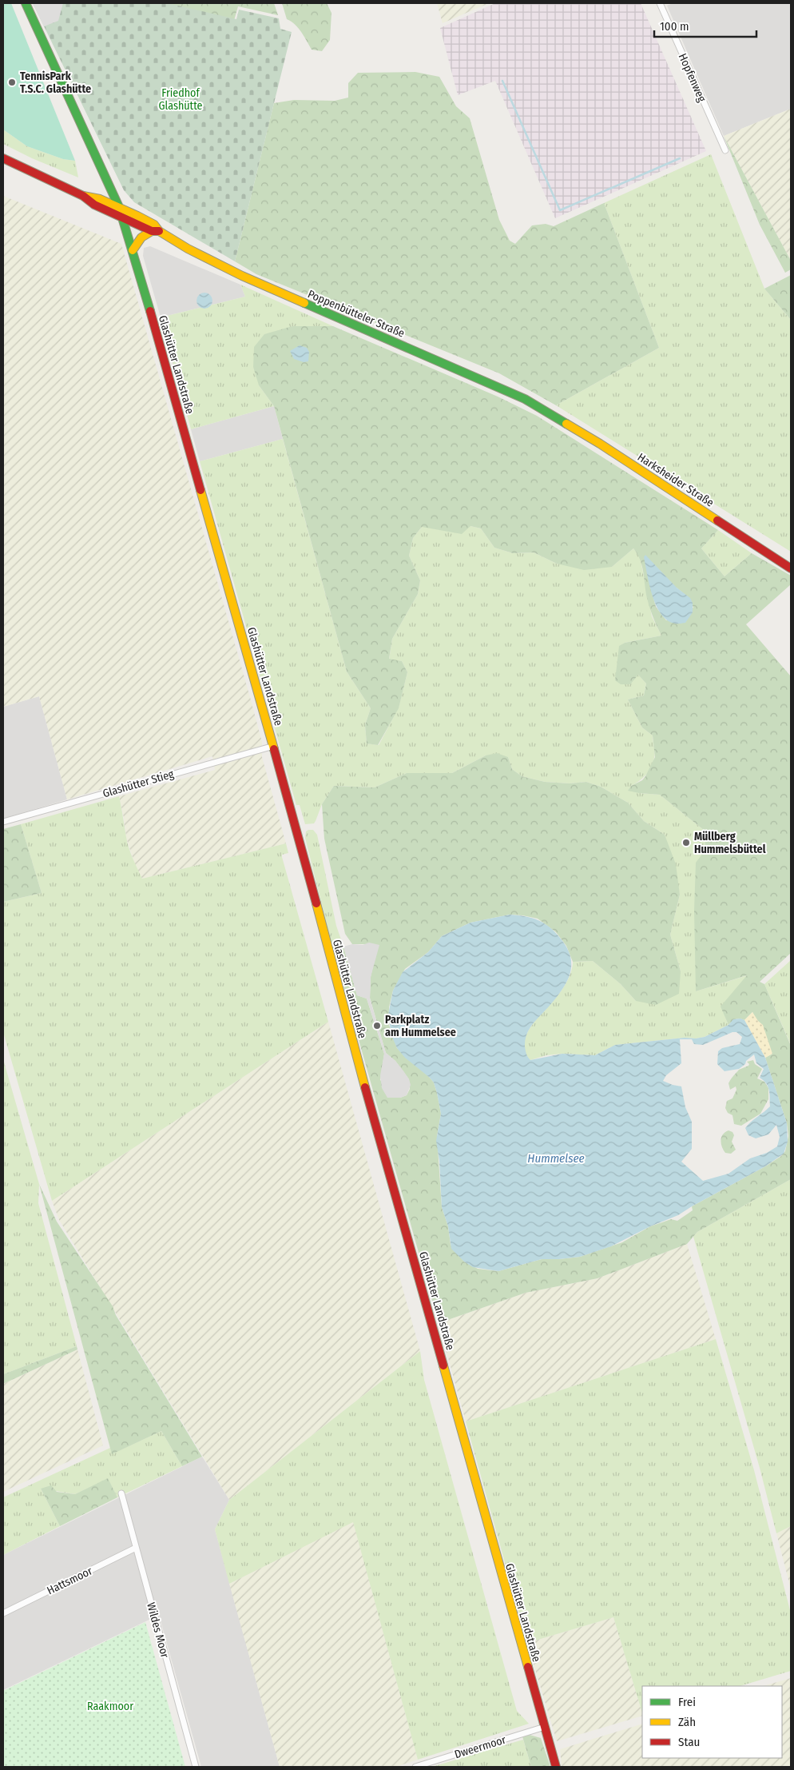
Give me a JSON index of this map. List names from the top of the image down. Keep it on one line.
{"streets":{"street":["Hopfenweg","Poppenbütteler Straße","Glashütter Landstraße","Harksheider Straße","Glashütter Stieg","Hattsmoor","Wildes Moor","Dweermoor"]},"crossings":[["Poppenbütteler Straße","Glashütter Landstraße"],["Poppenbütteler Straße","Harksheider Straße"],["Glashütter Landstraße","Glashütter Stieg"],["Glashütter Landstraße","Dweermoor"],["Hattsmoor","Wildes Moor"]],"water":["Hummelsee"],"parks":["Friedhof Glashütte","Raakmoor"],"places":["TennisPark T.S.C. Glashütte","Müllberg Hummelsbüttel","Parkplatz am Hummelsee"],"legend":["Frei","Zäh","Stau"],"scale_bar":"100 m"}
